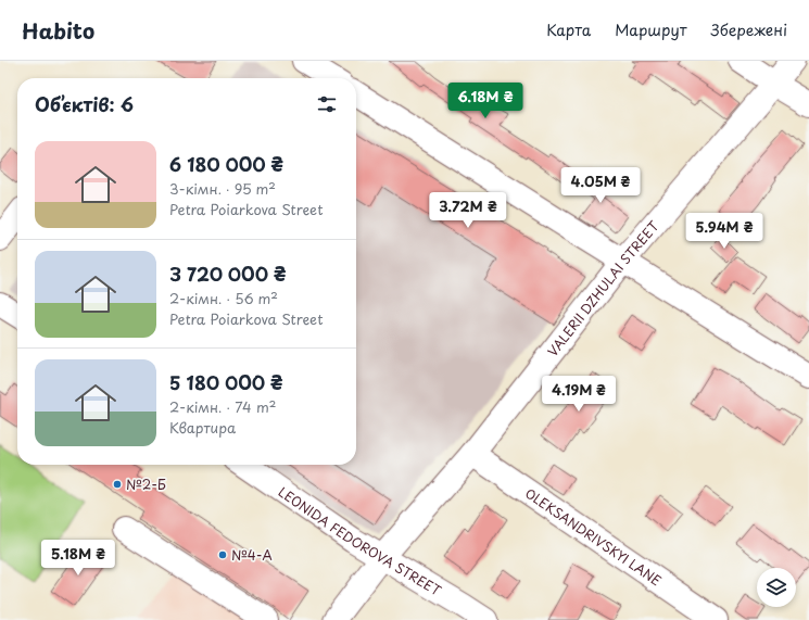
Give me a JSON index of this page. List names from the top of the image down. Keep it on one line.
{"streets":{"street":["VALERII DZHULAI STREET","OLEKSANDRIVSKYI LANE","LEONIDA FEDOROVA STREET"]},"crossings":[["VALERII DZHULAI STREET","OLEKSANDRIVSKYI LANE"],["VALERII DZHULAI STREET","LEONIDA FEDOROVA STREET"]],"places":["№2-Б","№4-А"],"page":{"header":"Habito","nav":["Карта","Маршрут","Збережені"],"heading":"Об’єктів: 6","price":["6.18M ₴","4.05M ₴","3.72M ₴","5.94M ₴","4.19M ₴","5.18M ₴"],"list":[{"name":"6 180 000 ₴","note":"3-кімн. · 95 m² · Petra Poiarkova Street"},{"name":"3 720 000 ₴","note":"2-кімн. · 56 m² · Petra Poiarkova Street"},{"name":"5 180 000 ₴","note":"2-кімн. · 74 m² · Квартира"}]}}
